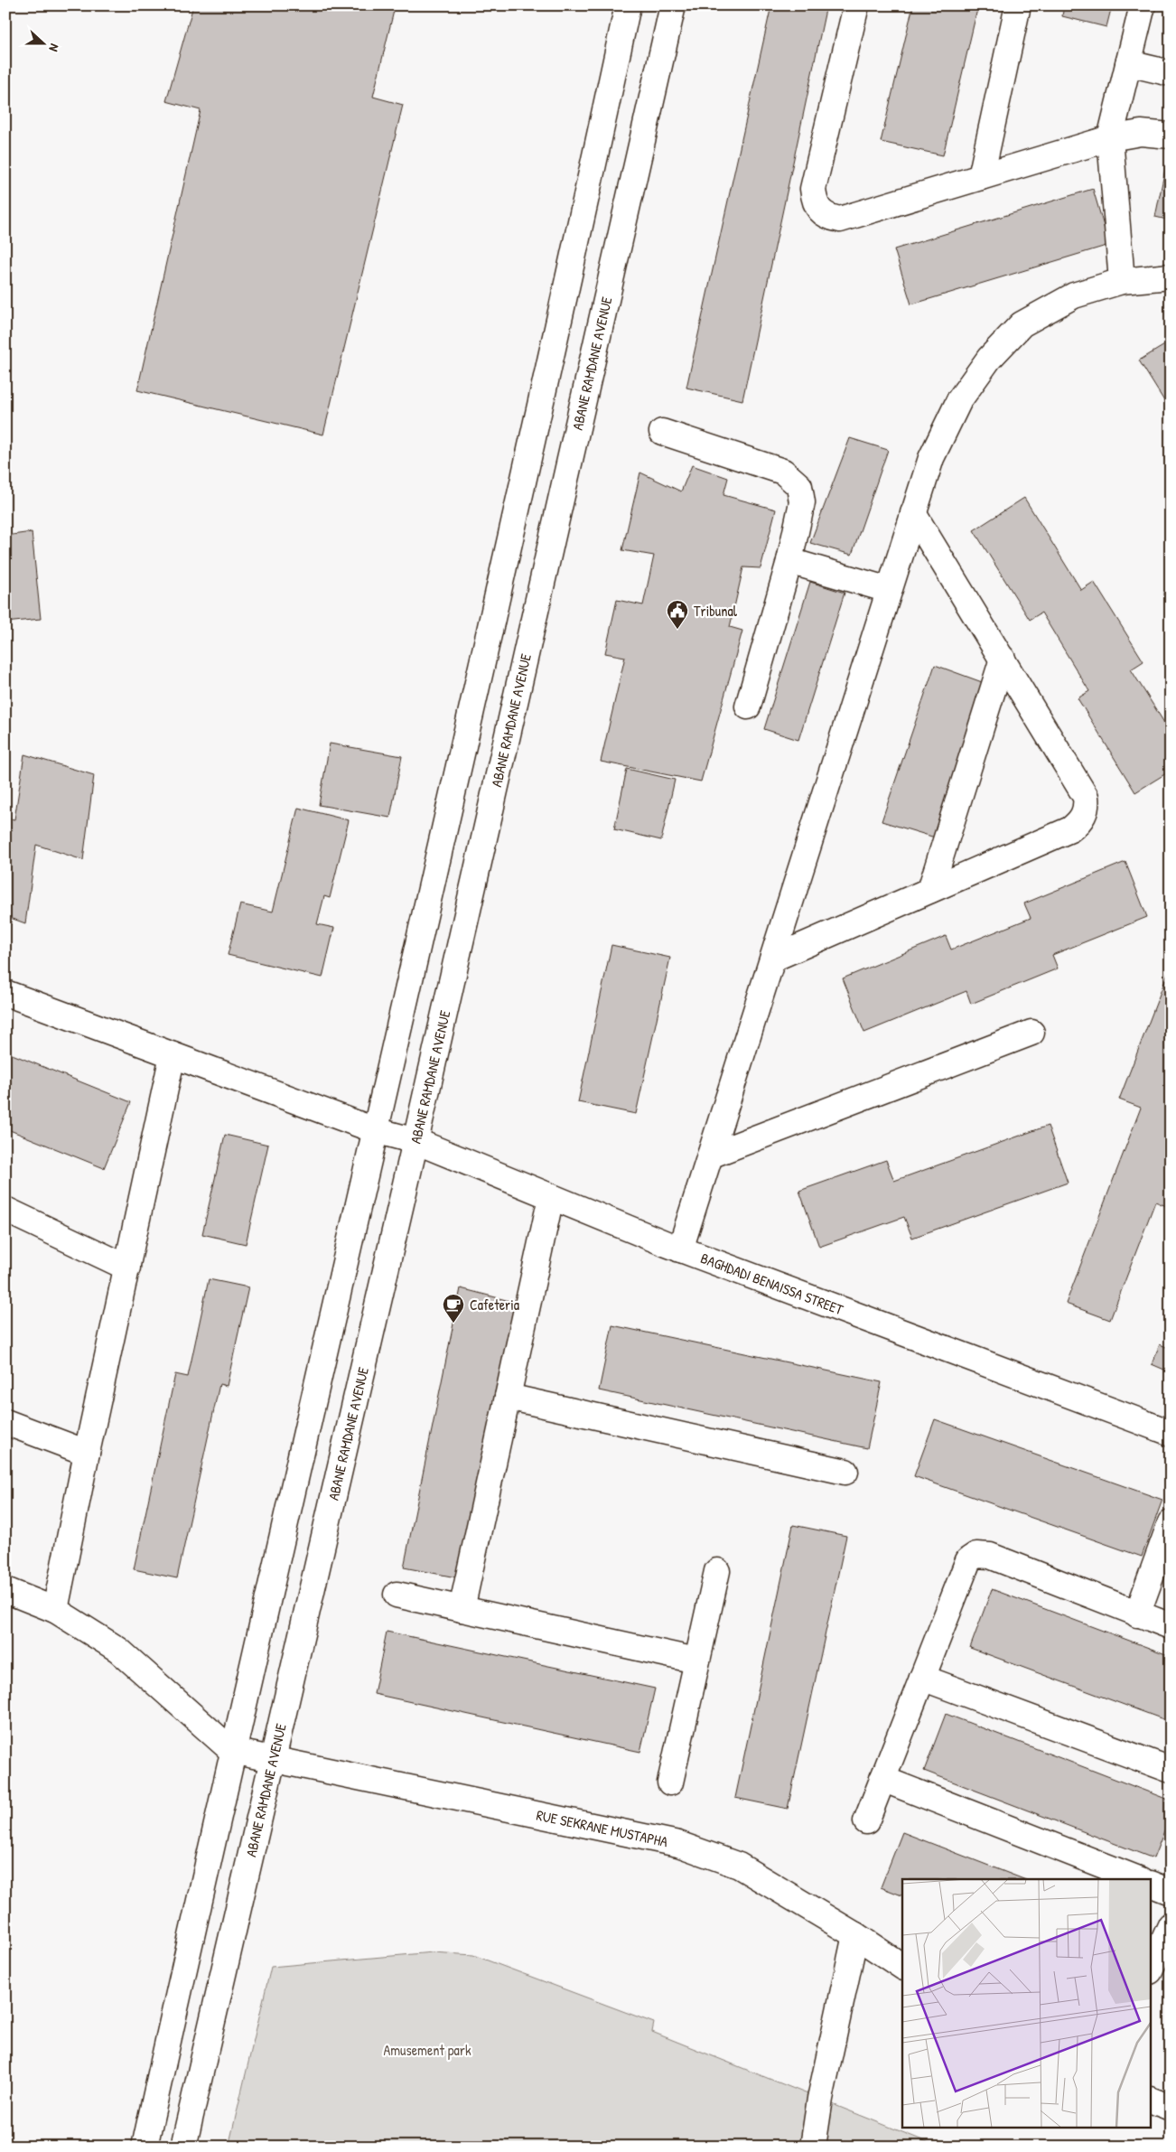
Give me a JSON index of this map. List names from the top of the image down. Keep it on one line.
{"streets":{"street":["ABANE RAMDANE AVENUE","BAGHDADI BENAISSA STREET","RUE SEKRANE MUSTAPHA"]},"crossings":[["ABANE RAMDANE AVENUE","BAGHDADI BENAISSA STREET"],["ABANE RAMDANE AVENUE","RUE SEKRANE MUSTAPHA"]],"parks":["Amusement park"],"places":{"public building":["Tribunal"],"cafe":["Cafeteria"]},"north":"right"}
